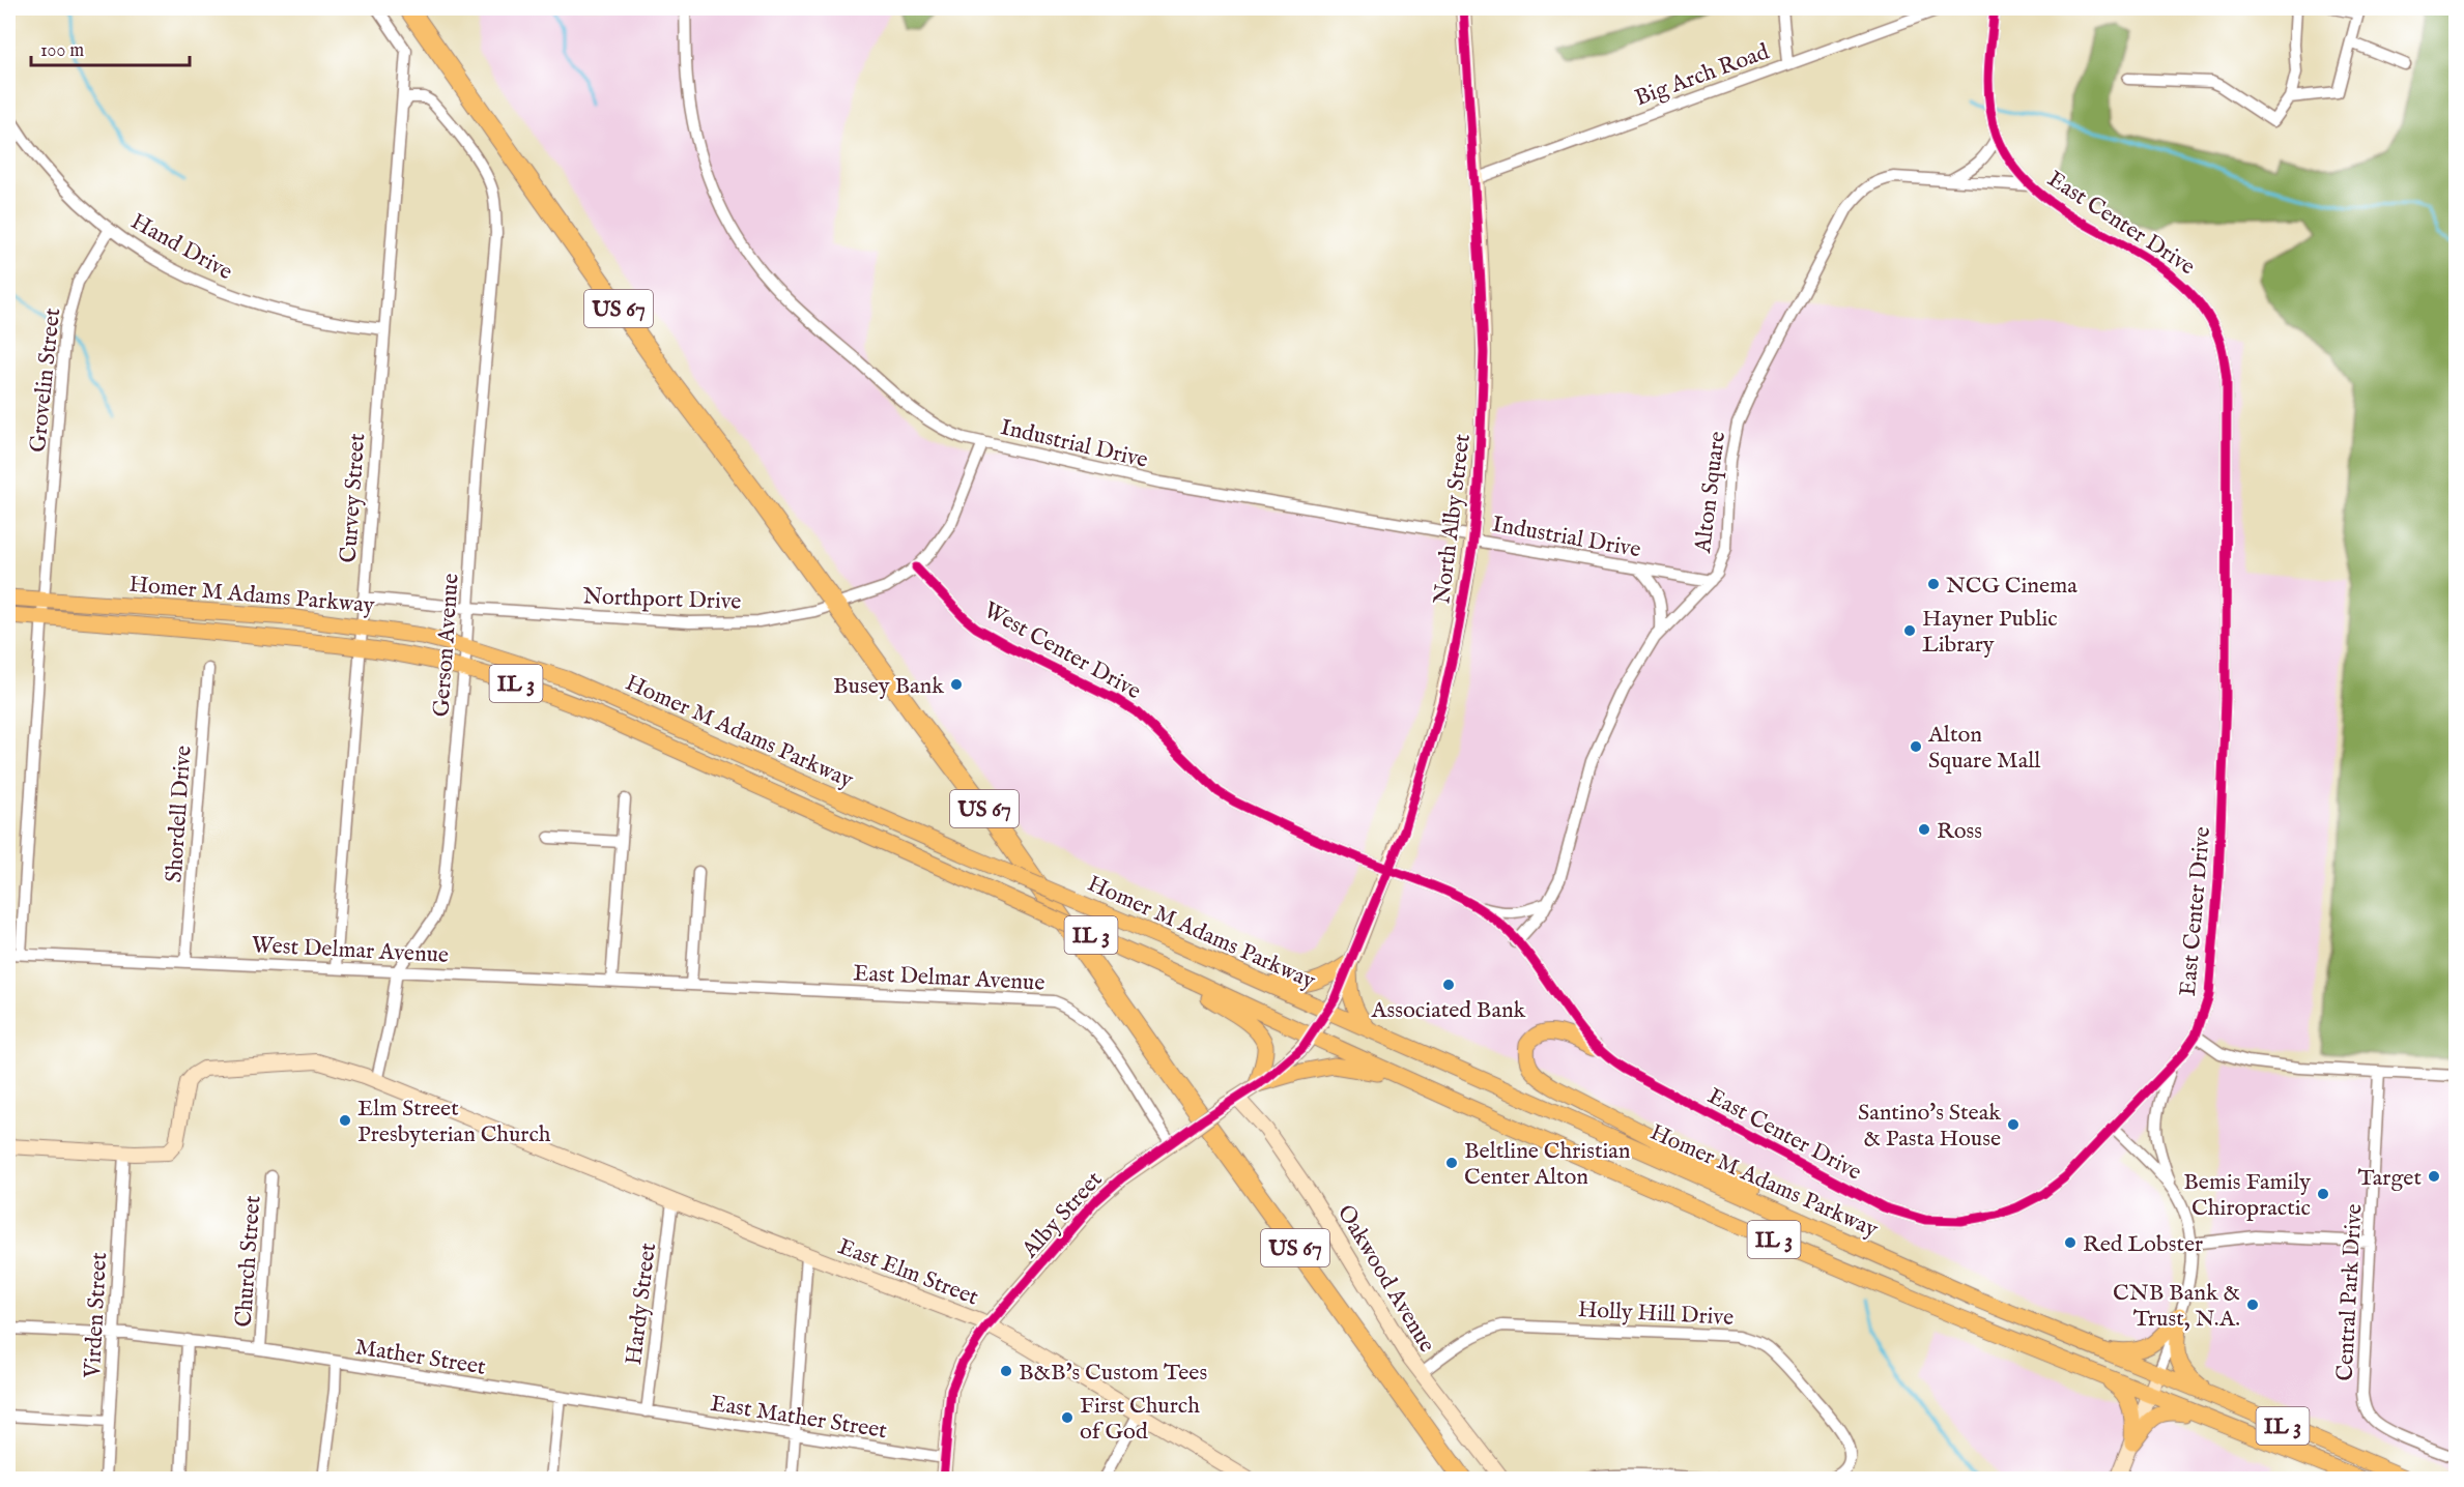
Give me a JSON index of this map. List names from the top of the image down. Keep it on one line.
{"streets":{"highway":["US 67"],"main road":["Homer M Adams Parkway","IL 3"],"street":["Big Arch Road","East Center Drive","Hand Drive","Grovelin Street","Industrial Drive","Alton Square","Curvey Street","North Alby Street","Northport Drive","Gerson Avenue","West Center Drive","Shordell Drive","West Delmar Avenue","East Delmar Avenue","Alby Street","Church Street","East Elm Street","Oakwood Avenue","Central Park Drive","Hardy Street","Holly Hill Drive","Virden Street","Mather Street","East Mather Street"]},"crossings":[["Big Arch Road","North Alby Street"],["East Center Drive","Alton Square"],["East Center Drive","North Alby Street"],["East Center Drive","West Center Drive"],["Hand Drive","Grovelin Street"],["Hand Drive","Curvey Street"],["US 67","Northport Drive"],["Grovelin Street","Homer M Adams Parkway"],["Grovelin Street","West Delmar Avenue"],["Industrial Drive","Alton Square"],["Industrial Drive","North Alby Street"],["Industrial Drive","Northport Drive"],["Curvey Street","Homer M Adams Parkway"],["Curvey Street","Northport Drive"],["Curvey Street","Gerson Avenue"],["Curvey Street","West Delmar Avenue"],["North Alby Street","Homer M Adams Parkway"],["North Alby Street","West Center Drive"],["North Alby Street","Alby Street"],["Homer M Adams Parkway","Gerson Avenue"],["Homer M Adams Parkway","Alby Street"],["Northport Drive","Gerson Avenue"],["Northport Drive","West Center Drive"],["Gerson Avenue","West Delmar Avenue"],["Gerson Avenue","East Elm Street"],["Shordell Drive","West Delmar Avenue"],["West Delmar Avenue","East Delmar Avenue"],["East Delmar Avenue","Alby Street"],["Alby Street","East Elm Street"],["Alby Street","Oakwood Avenue"],["Alby Street","East Mather Street"],["Church Street","Mather Street"],["East Elm Street","Hardy Street"],["East Elm Street","Virden Street"],["Oakwood Avenue","Holly Hill Drive"],["Hardy Street","Mather Street"],["Hardy Street","East Mather Street"],["Virden Street","Mather Street"],["Mather Street","East Mather Street"]],"places":["NCG Cinema","Hayner Public Library","Busey Bank","Alton Square Mall","Ross","Associated Bank","Elm Street Presbyterian Church","Santino's Steak & Pasta House","Beltline Christian Center Alton","Target","Bemis Family Chiropractic","Red Lobster","CNB Bank & Trust, N.A.","B&B's Custom Tees","First Church of God"],"scale_bar":"100 m"}
